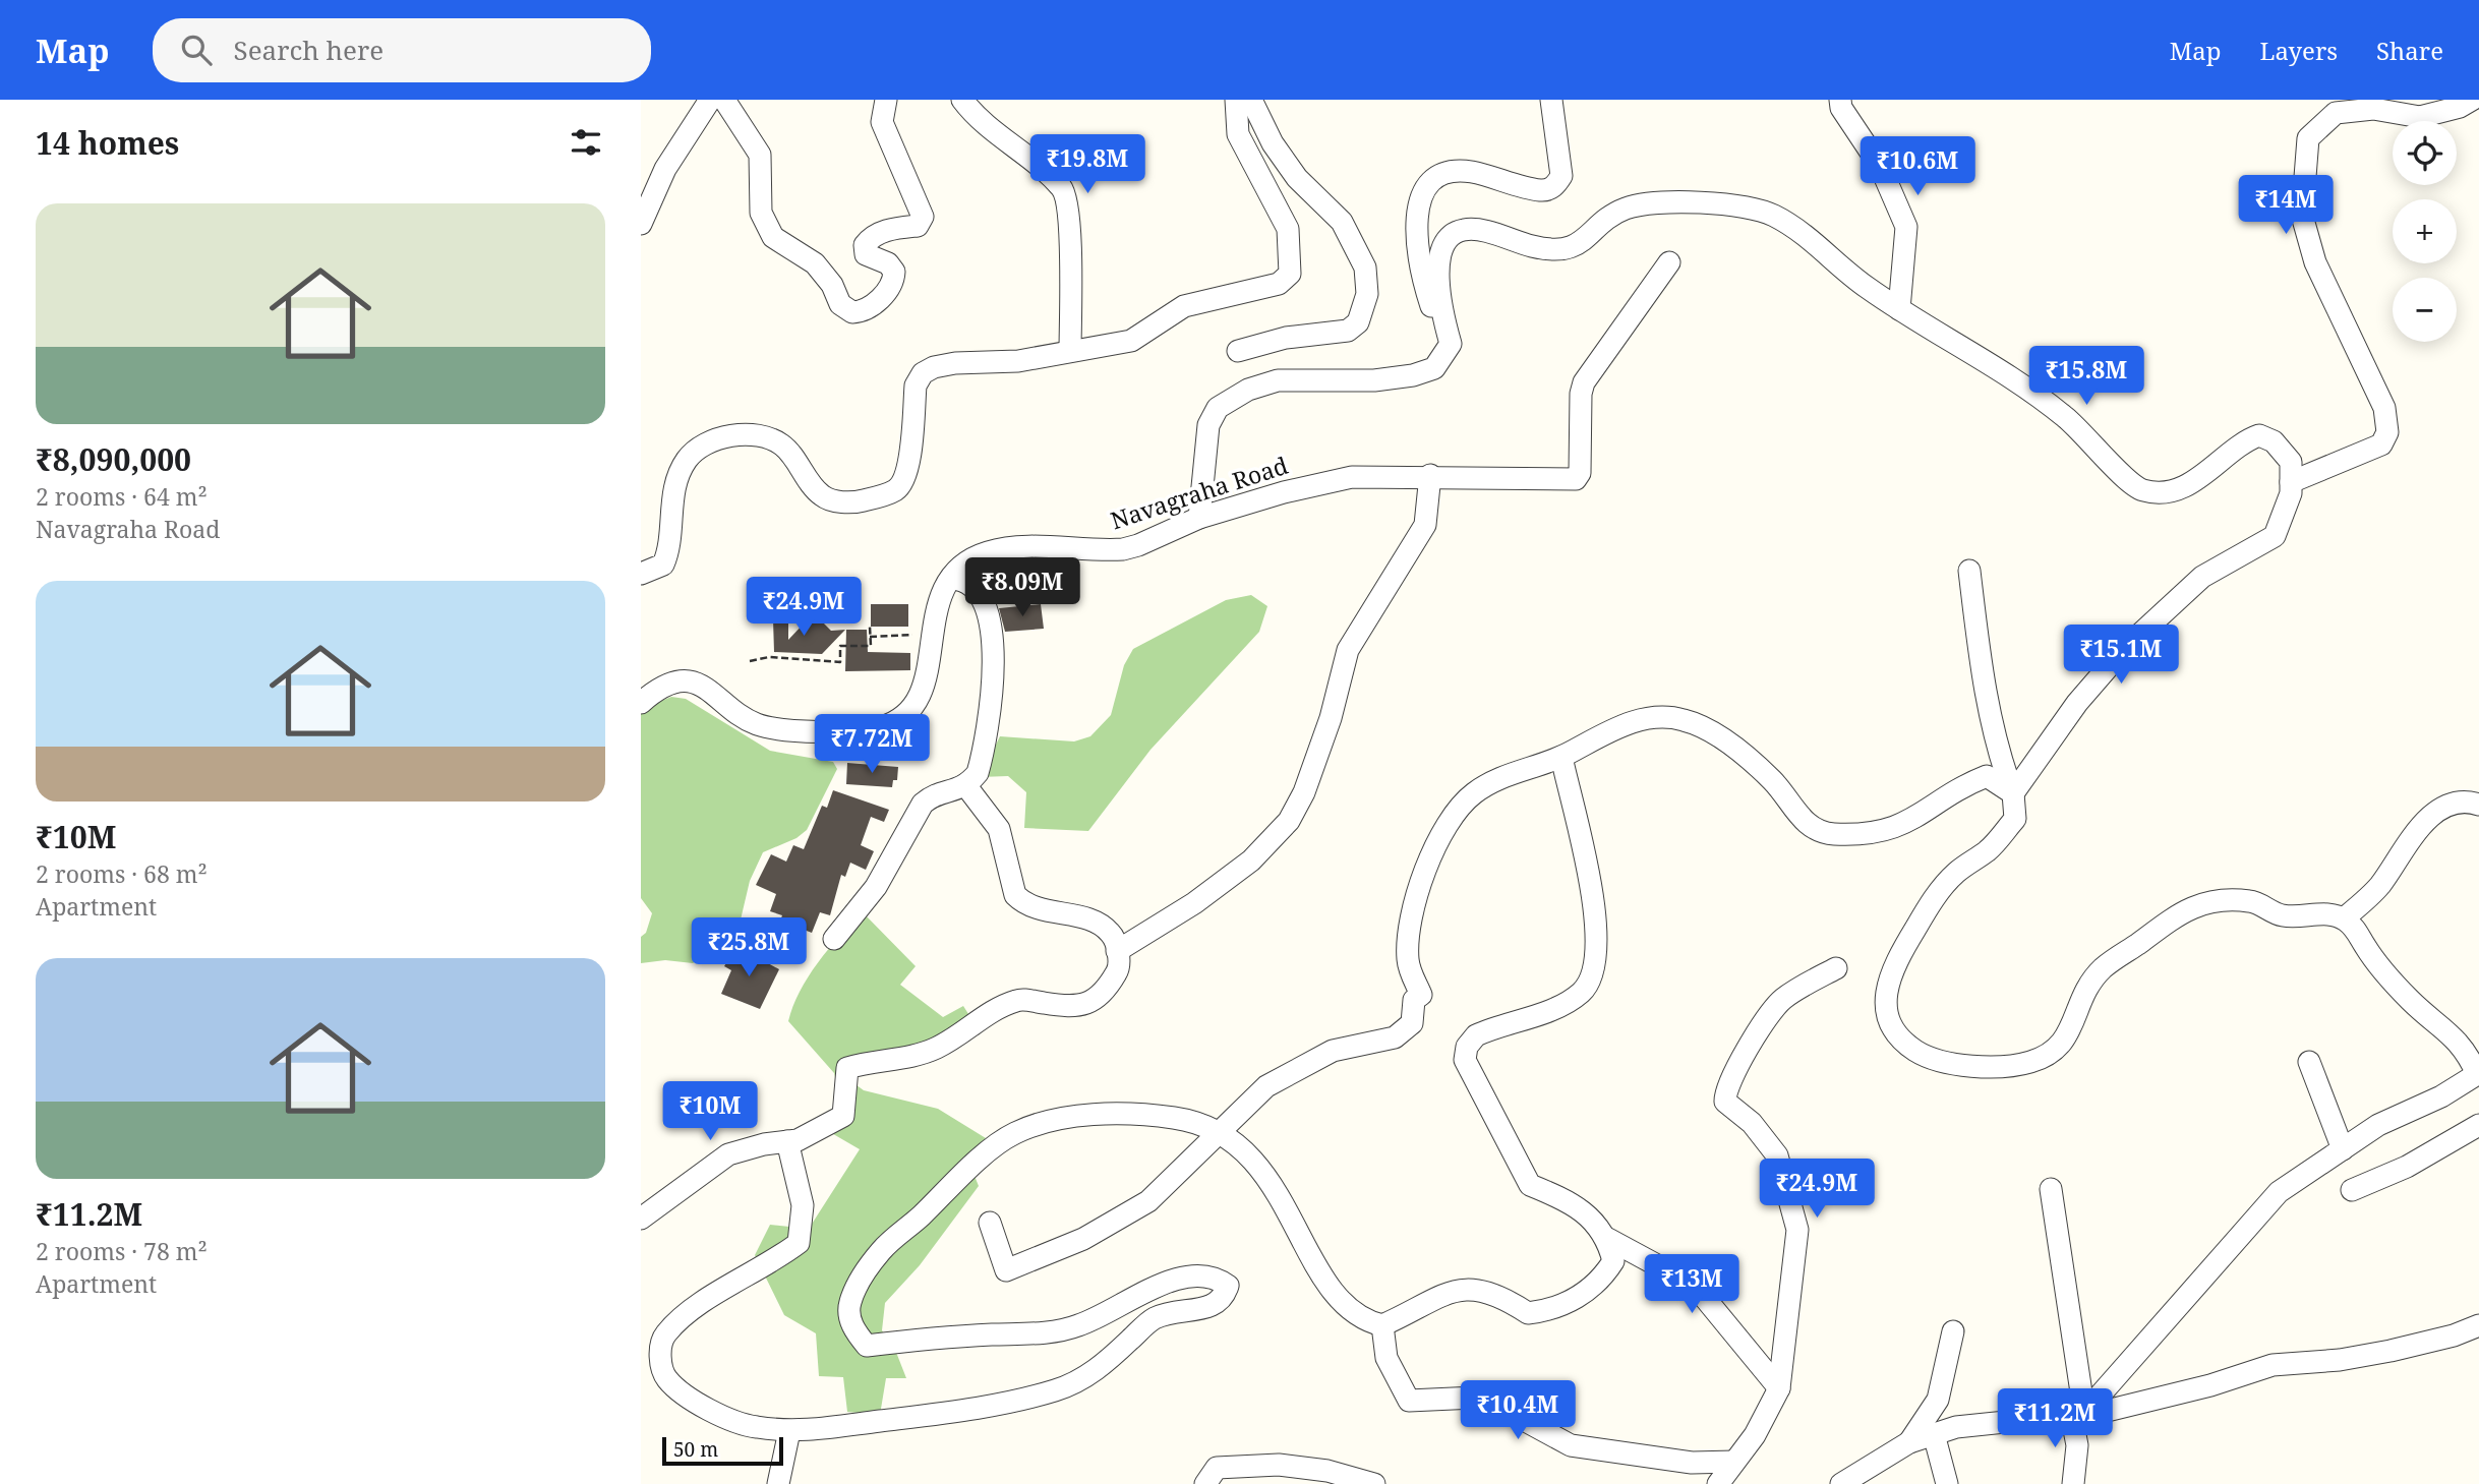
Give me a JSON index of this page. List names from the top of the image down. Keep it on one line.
{"streets":{"street":["Navagraha Road"]},"scale_bar":"50 m","page":{"header":"Map","search":"Search here","nav":["Map","Layers","Share"],"heading":"14 homes","map_buttons":["+","−"],"price":["₹19.8M","₹10.6M","₹14M","₹15.8M","₹8.09M","₹24.9M","₹15.1M","₹7.72M","₹25.8M","₹10M","₹24.9M","₹13M","₹10.4M","₹11.2M"],"list":[{"name":"₹8,090,000","note":"2 rooms · 64 m² · Navagraha Road"},{"name":"₹10M","note":"2 rooms · 68 m² · Apartment"},{"name":"₹11.2M","note":"2 rooms · 78 m² · Apartment"}],"scale":"50 m"}}
